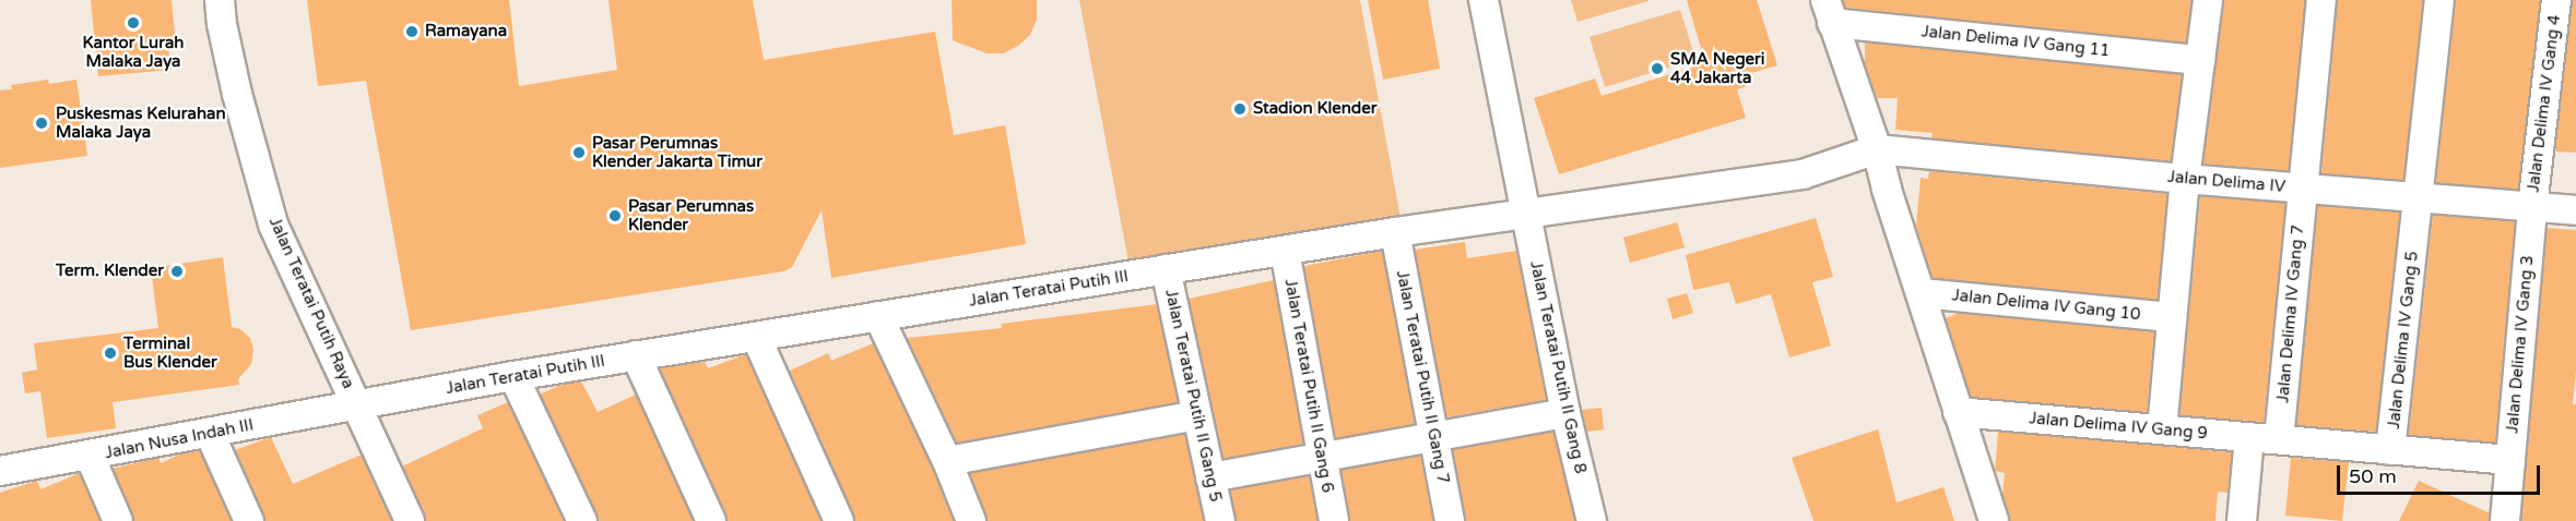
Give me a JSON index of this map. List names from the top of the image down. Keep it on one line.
{"streets":{"street":["Jalan Delima IV Gang 11","Jalan Delima IV Gang 4","Jalan Delima IV","Jalan Teratai Putih III","Jalan Teratai Putih Raya","Jalan Delima IV Gang 10","Jalan Delima IV Gang 7","Jalan Delima IV Gang 5","Jalan Delima IV Gang 3","Jalan Teratai Putih II Gang 8","Jalan Teratai Putih II Gang 7","Jalan Teratai Putih II Gang 6","Jalan Teratai Putih II Gang 5","Jalan Delima IV Gang 9","Jalan Nusa Indah III"]},"crossings":[["Jalan Delima IV Gang 4","Jalan Delima IV"],["Jalan Delima IV Gang 4","Jalan Delima IV Gang 3"],["Jalan Delima IV","Jalan Teratai Putih III"],["Jalan Delima IV","Jalan Delima IV Gang 7"],["Jalan Delima IV","Jalan Delima IV Gang 5"],["Jalan Delima IV","Jalan Delima IV Gang 3"],["Jalan Teratai Putih III","Jalan Teratai Putih Raya"],["Jalan Teratai Putih III","Jalan Teratai Putih II Gang 8"],["Jalan Teratai Putih III","Jalan Teratai Putih II Gang 7"],["Jalan Teratai Putih III","Jalan Teratai Putih II Gang 6"],["Jalan Teratai Putih III","Jalan Teratai Putih II Gang 5"],["Jalan Teratai Putih III","Jalan Nusa Indah III"],["Jalan Teratai Putih Raya","Jalan Nusa Indah III"],["Jalan Delima IV Gang 7","Jalan Delima IV Gang 5"],["Jalan Delima IV Gang 7","Jalan Delima IV Gang 9"],["Jalan Delima IV Gang 5","Jalan Delima IV Gang 9"]],"places":["Kantor Lurah Malaka Jaya","Ramayana","SMA Negeri 44 Jakarta","Stadion Klender","Puskesmas Kelurahan Malaka Jaya","Pasar Perumnas Klender Jakarta Timur","Pasar Perumnas Klender","Term. Klender","Terminal Bus Klender"],"scale_bar":"50 m"}
